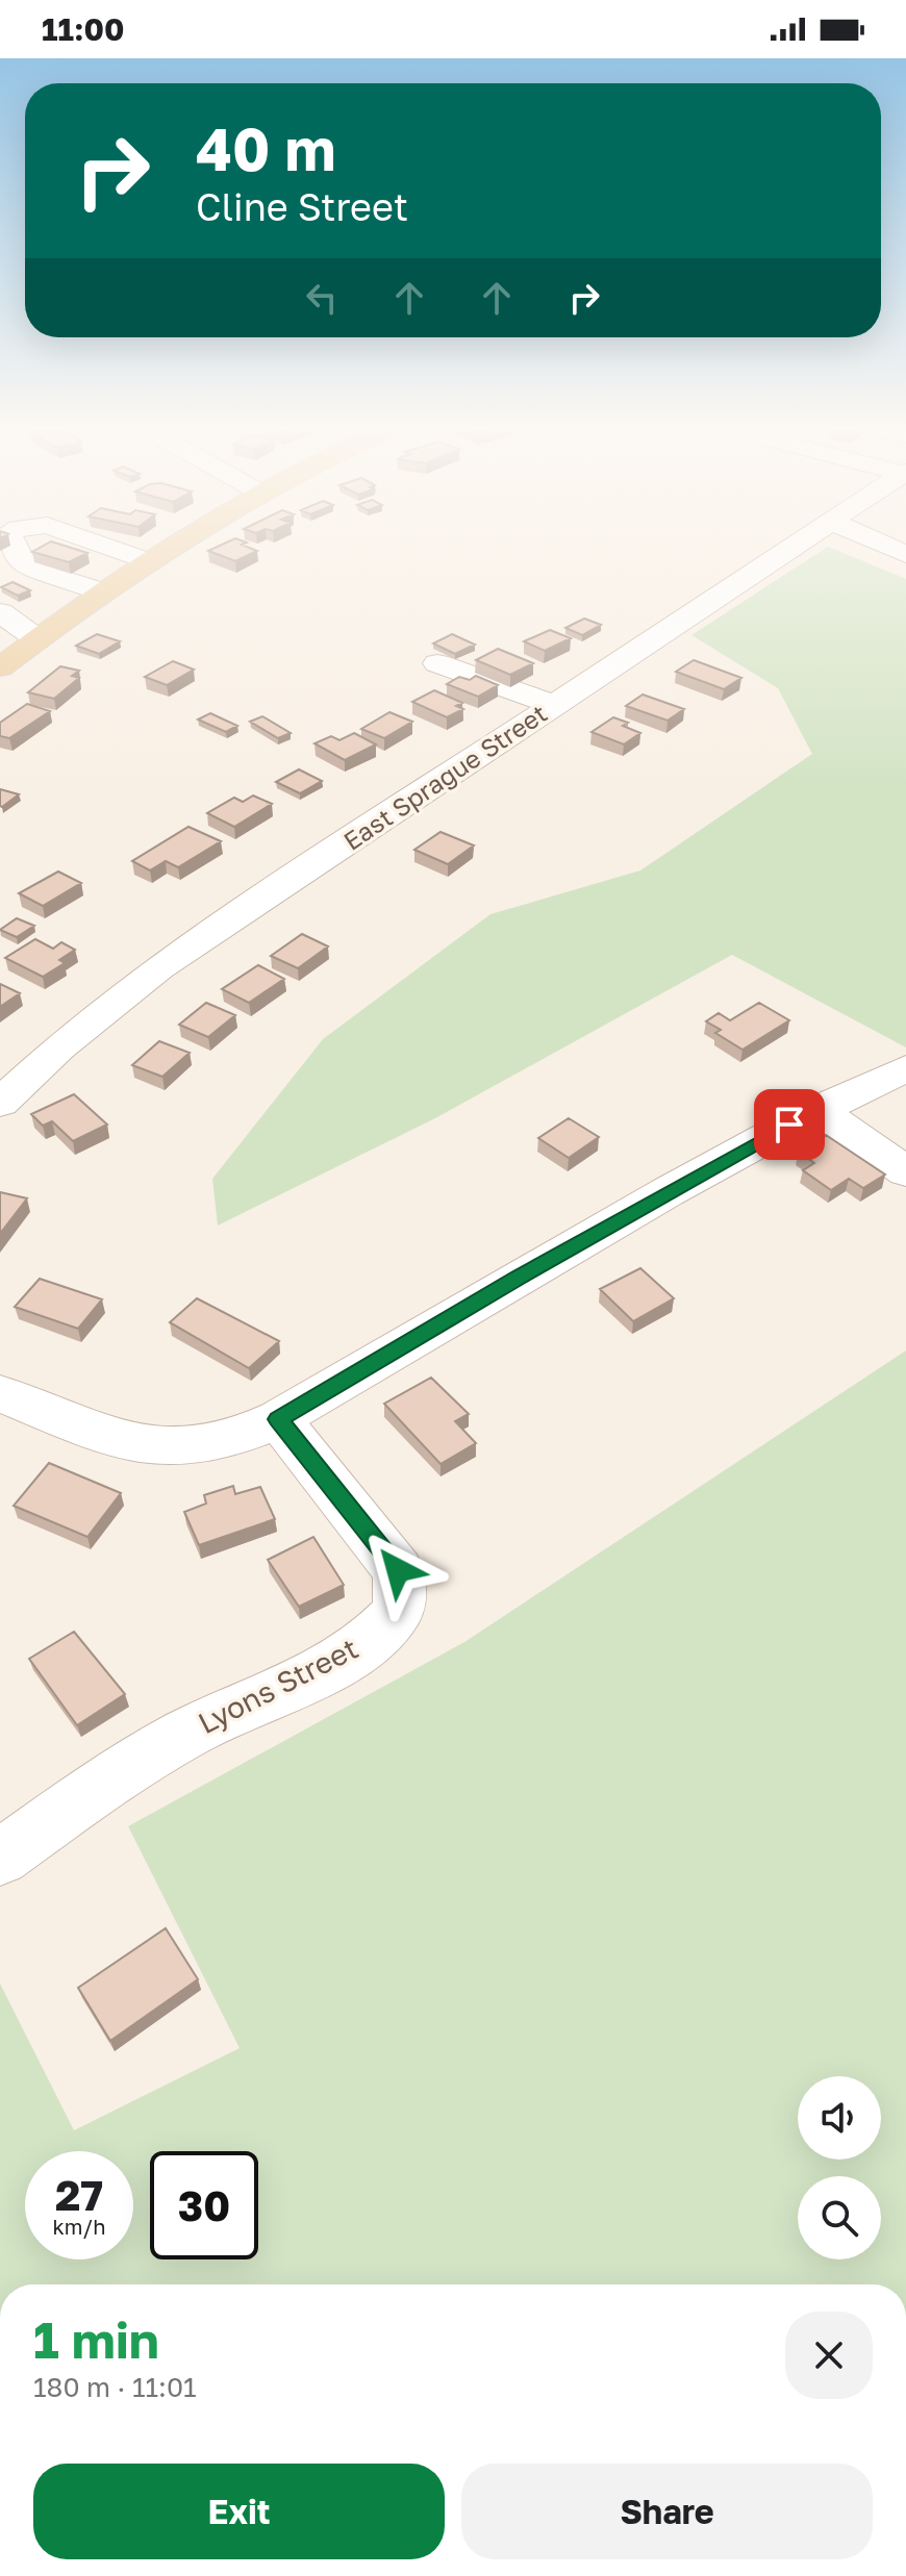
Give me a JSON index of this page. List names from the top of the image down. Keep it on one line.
{"streets":{"street":["East Sprague Street","Lyons Street"]},"page":{"status":"11:00","turn":["40 m","Cline Street"],"speed":"27 km/h","limit":"30","heading":["1 min","180 m · 11:01"],"buttons":["Exit","Share"]}}
